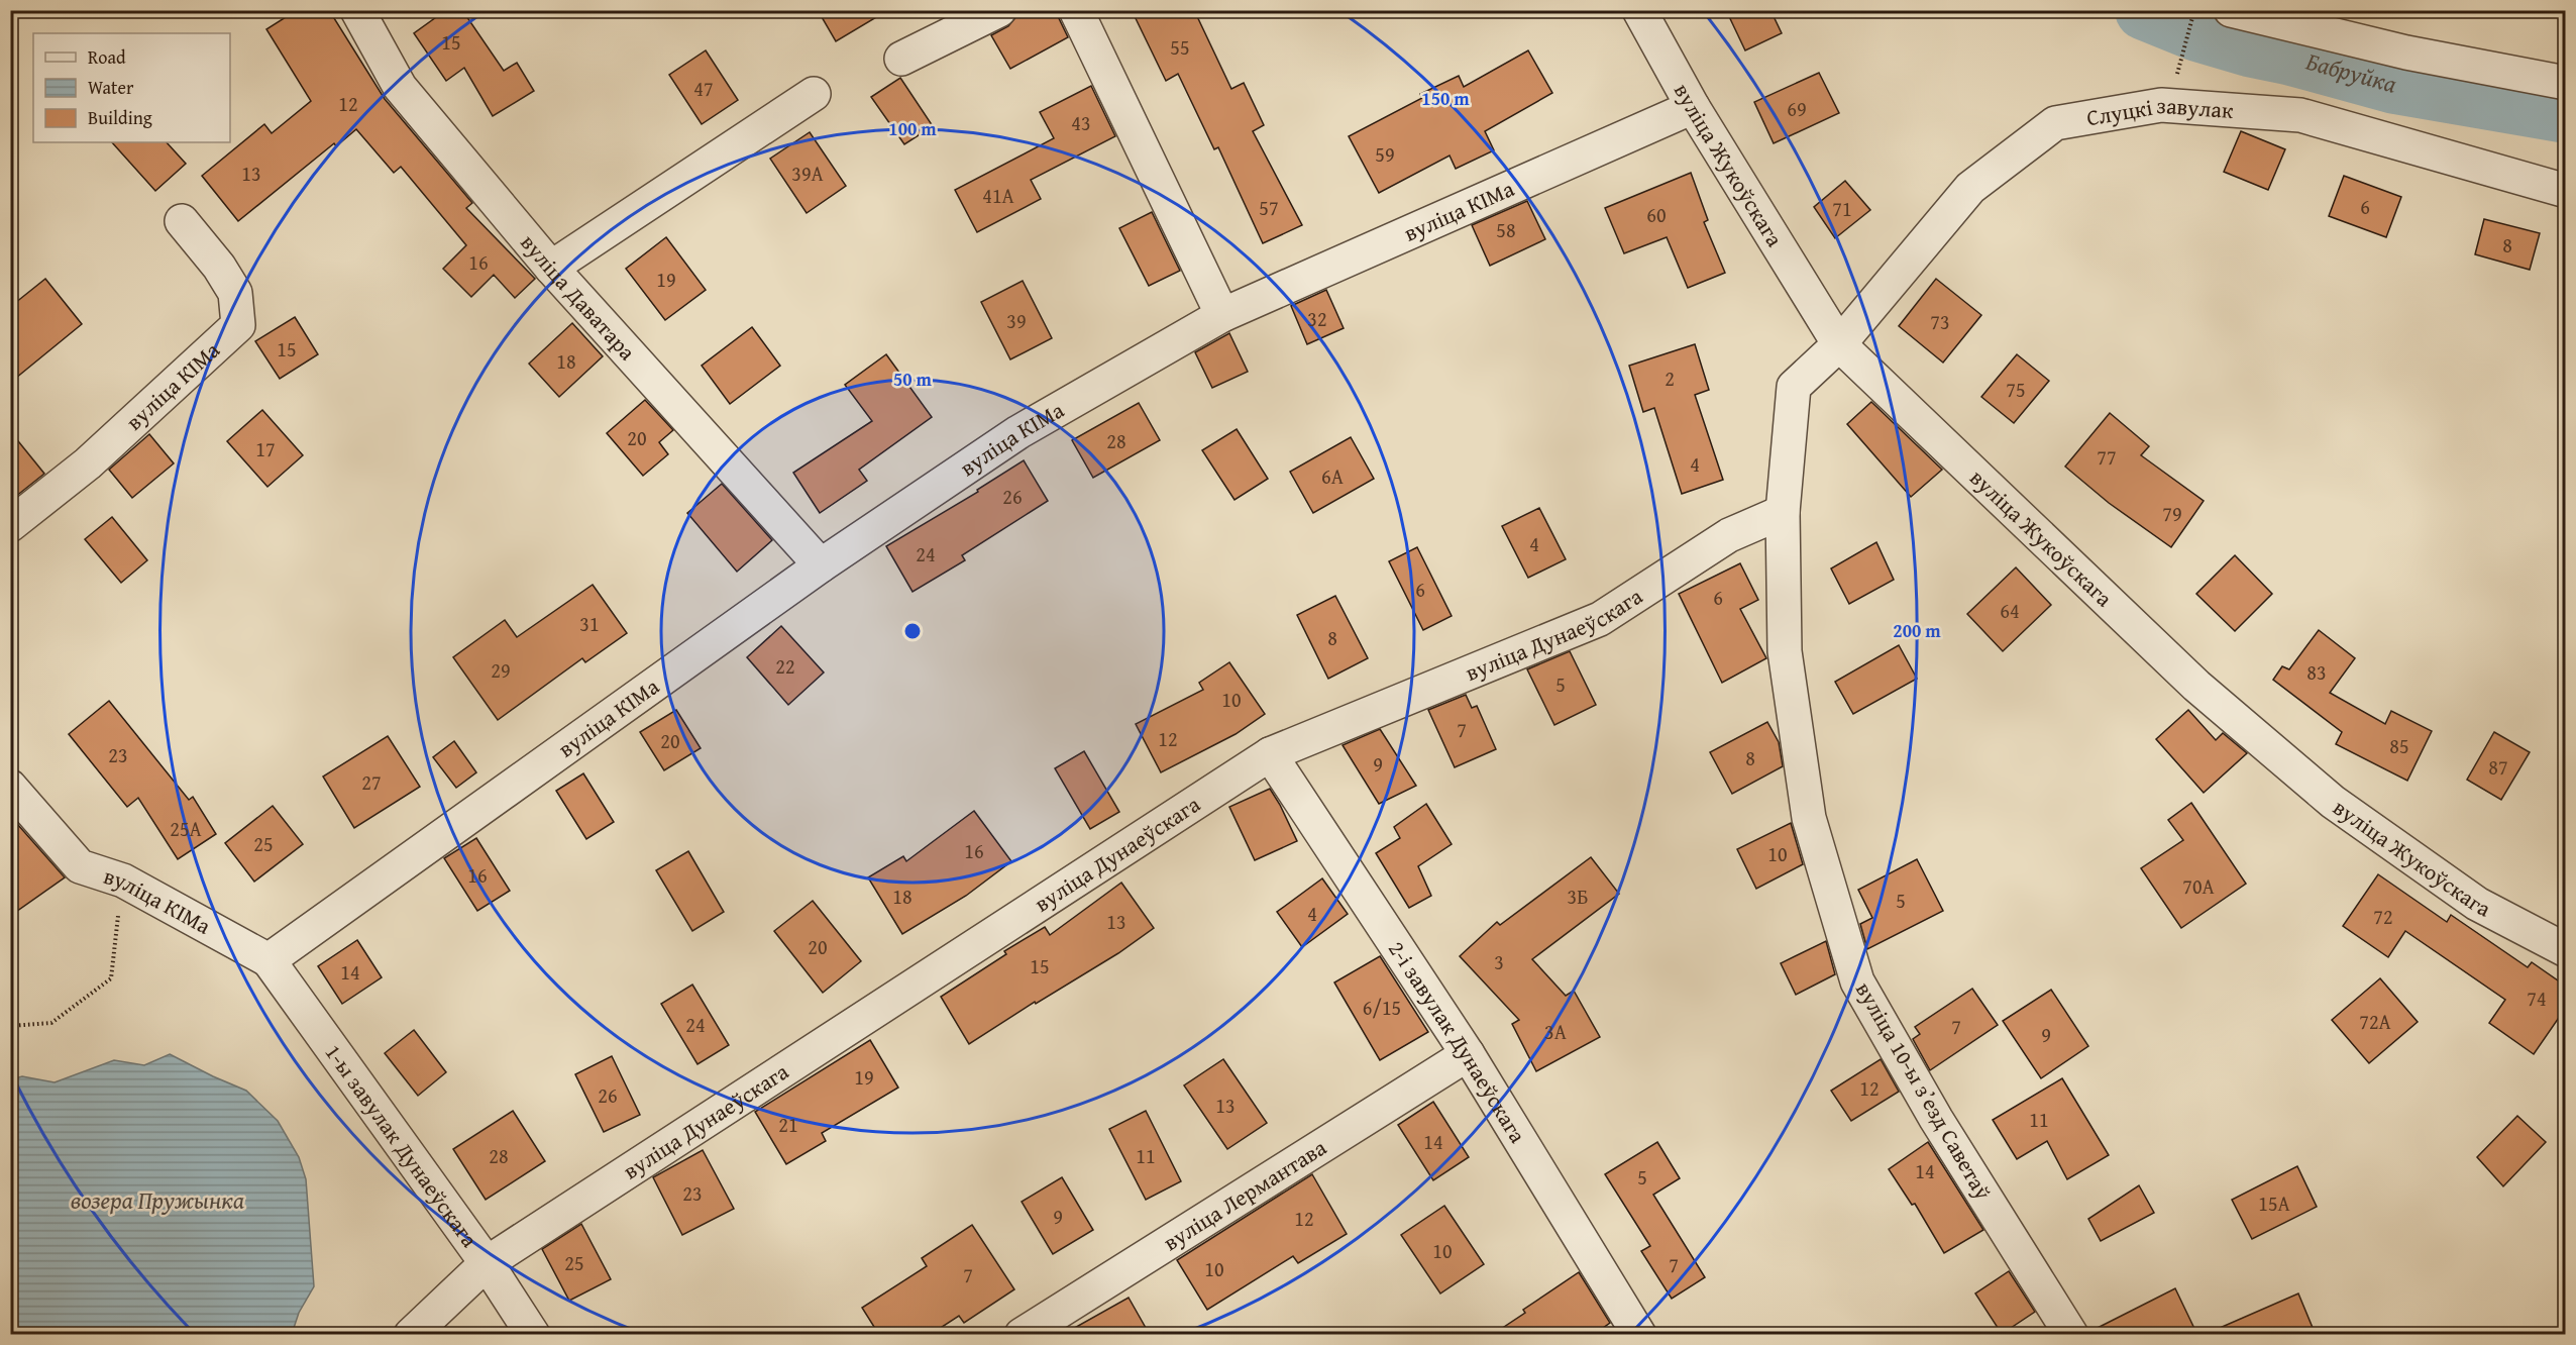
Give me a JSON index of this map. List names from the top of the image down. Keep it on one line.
{"streets":{"street":["Слуцкі завулак","вуліца Жукоўскага","вуліца КІМа","вуліца Даватара","вуліца Дунаеўскага","2-і завулак Дунаеўскага","вуліца 10-ы зʼезд Саветаў","1-ы завулак Дунаеўскага","вуліца Лермантава"]},"crossings":[["Слуцкі завулак","вуліца Жукоўскага"],["Слуцкі завулак","вуліца 10-ы зʼезд Саветаў"],["вуліца Жукоўскага","вуліца КІМа"],["вуліца Жукоўскага","вуліца 10-ы зʼезд Саветаў"],["вуліца КІМа","вуліца Даватара"],["вуліца КІМа","1-ы завулак Дунаеўскага"],["вуліца Дунаеўскага","2-і завулак Дунаеўскага"],["вуліца Дунаеўскага","вуліца 10-ы зʼезд Саветаў"],["вуліца Дунаеўскага","1-ы завулак Дунаеўскага"],["2-і завулак Дунаеўскага","вуліца Лермантава"]],"water":["Бабруйка","возера Пружынка"],"house_numbers":["15","55","47","12","69","43","59","13","39А","41А","6","57","71","60","58","8","16","19","32","39","73","15","18","2","75","20","28","17","77","4","6А","26","79","4","24","6","6","64","31","8","22","29","83","5","10","7","12","20","85","23","8","9","87","27","25А","25","16","10","16","70А","18","3Б","5","4","72","13","20","3","15","14","74","6/15","72А","24","7","3А","9","19","12","26","13","11","21","14","28","11","14","5","23","15А","9","12","10","25","7","10","7"],"legend":["Road","Water","Building"],"rings":["150 m","100 m","50 m","200 m"]}
